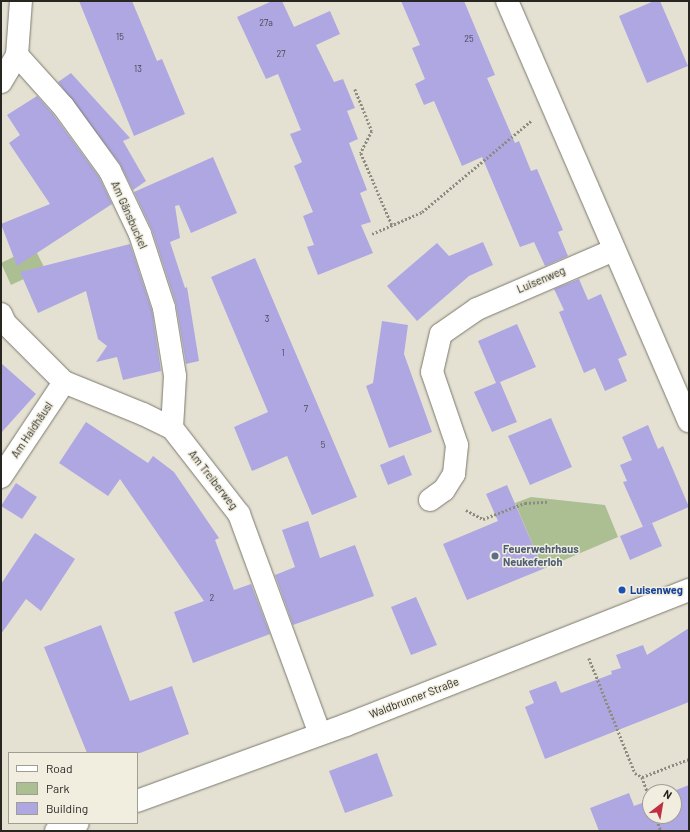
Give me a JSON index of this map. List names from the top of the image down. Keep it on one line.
{"streets":{"street":["Am Gänsbuckel","Luisenweg","Am Haidhäusl","Am Treiberweg","Waldbrunner Straße"]},"crossings":[["Am Gänsbuckel","Am Treiberweg"],["Am Haidhäusl","Am Treiberweg"],["Am Treiberweg","Waldbrunner Straße"]],"places":["Feuerwehrhaus Neukeferloh","Luisenweg"],"house_numbers":["27a","15","25","27","13","3","1","7","5","2"],"legend":["Road","Park","Building"],"north":"top right"}
